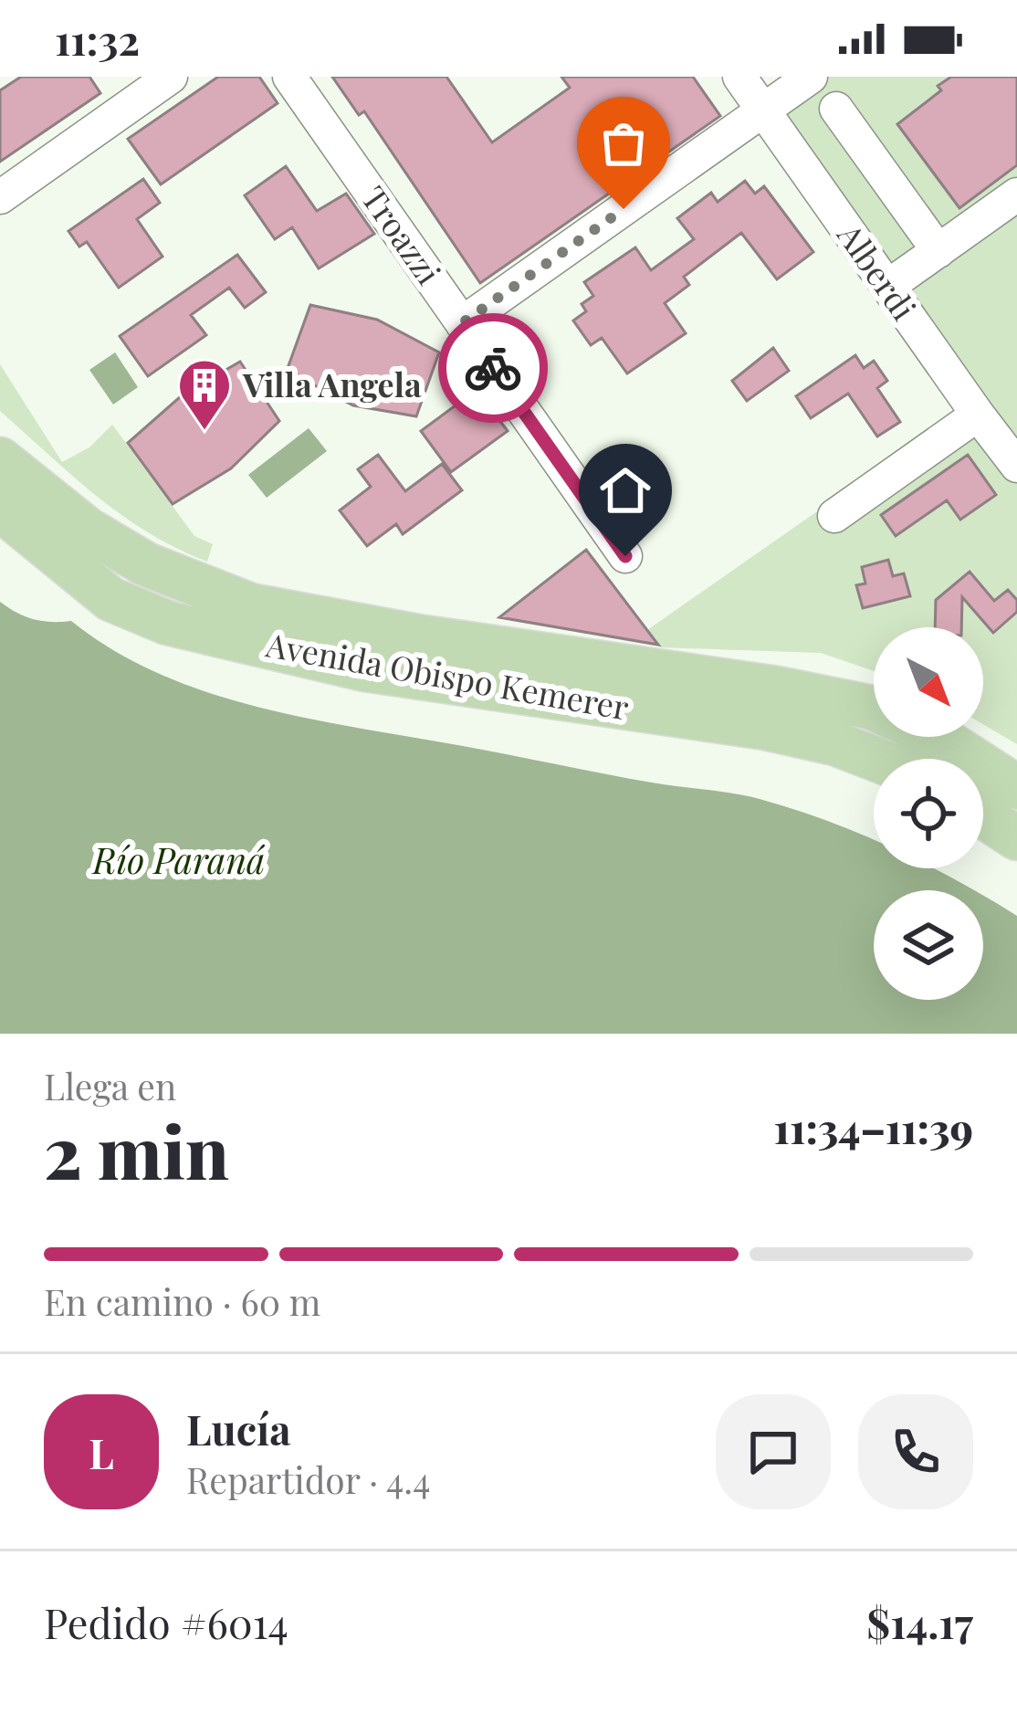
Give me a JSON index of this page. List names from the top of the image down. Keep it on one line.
{"streets":{"main road":["Avenida Obispo Kemerer"],"street":["Troazzi","Alberdi"]},"water":["Río Paraná"],"places":{"building":["Villa Angela"]},"north":"bottom right","page":{"status":"11:32","heading":["2 min","Llega en","11:34–11:39"],"panel":["Lucía","Repartidor · 4.4","Pedido #6014","$14.17"],"bar":"En camino · 60 m","round":"L"}}
